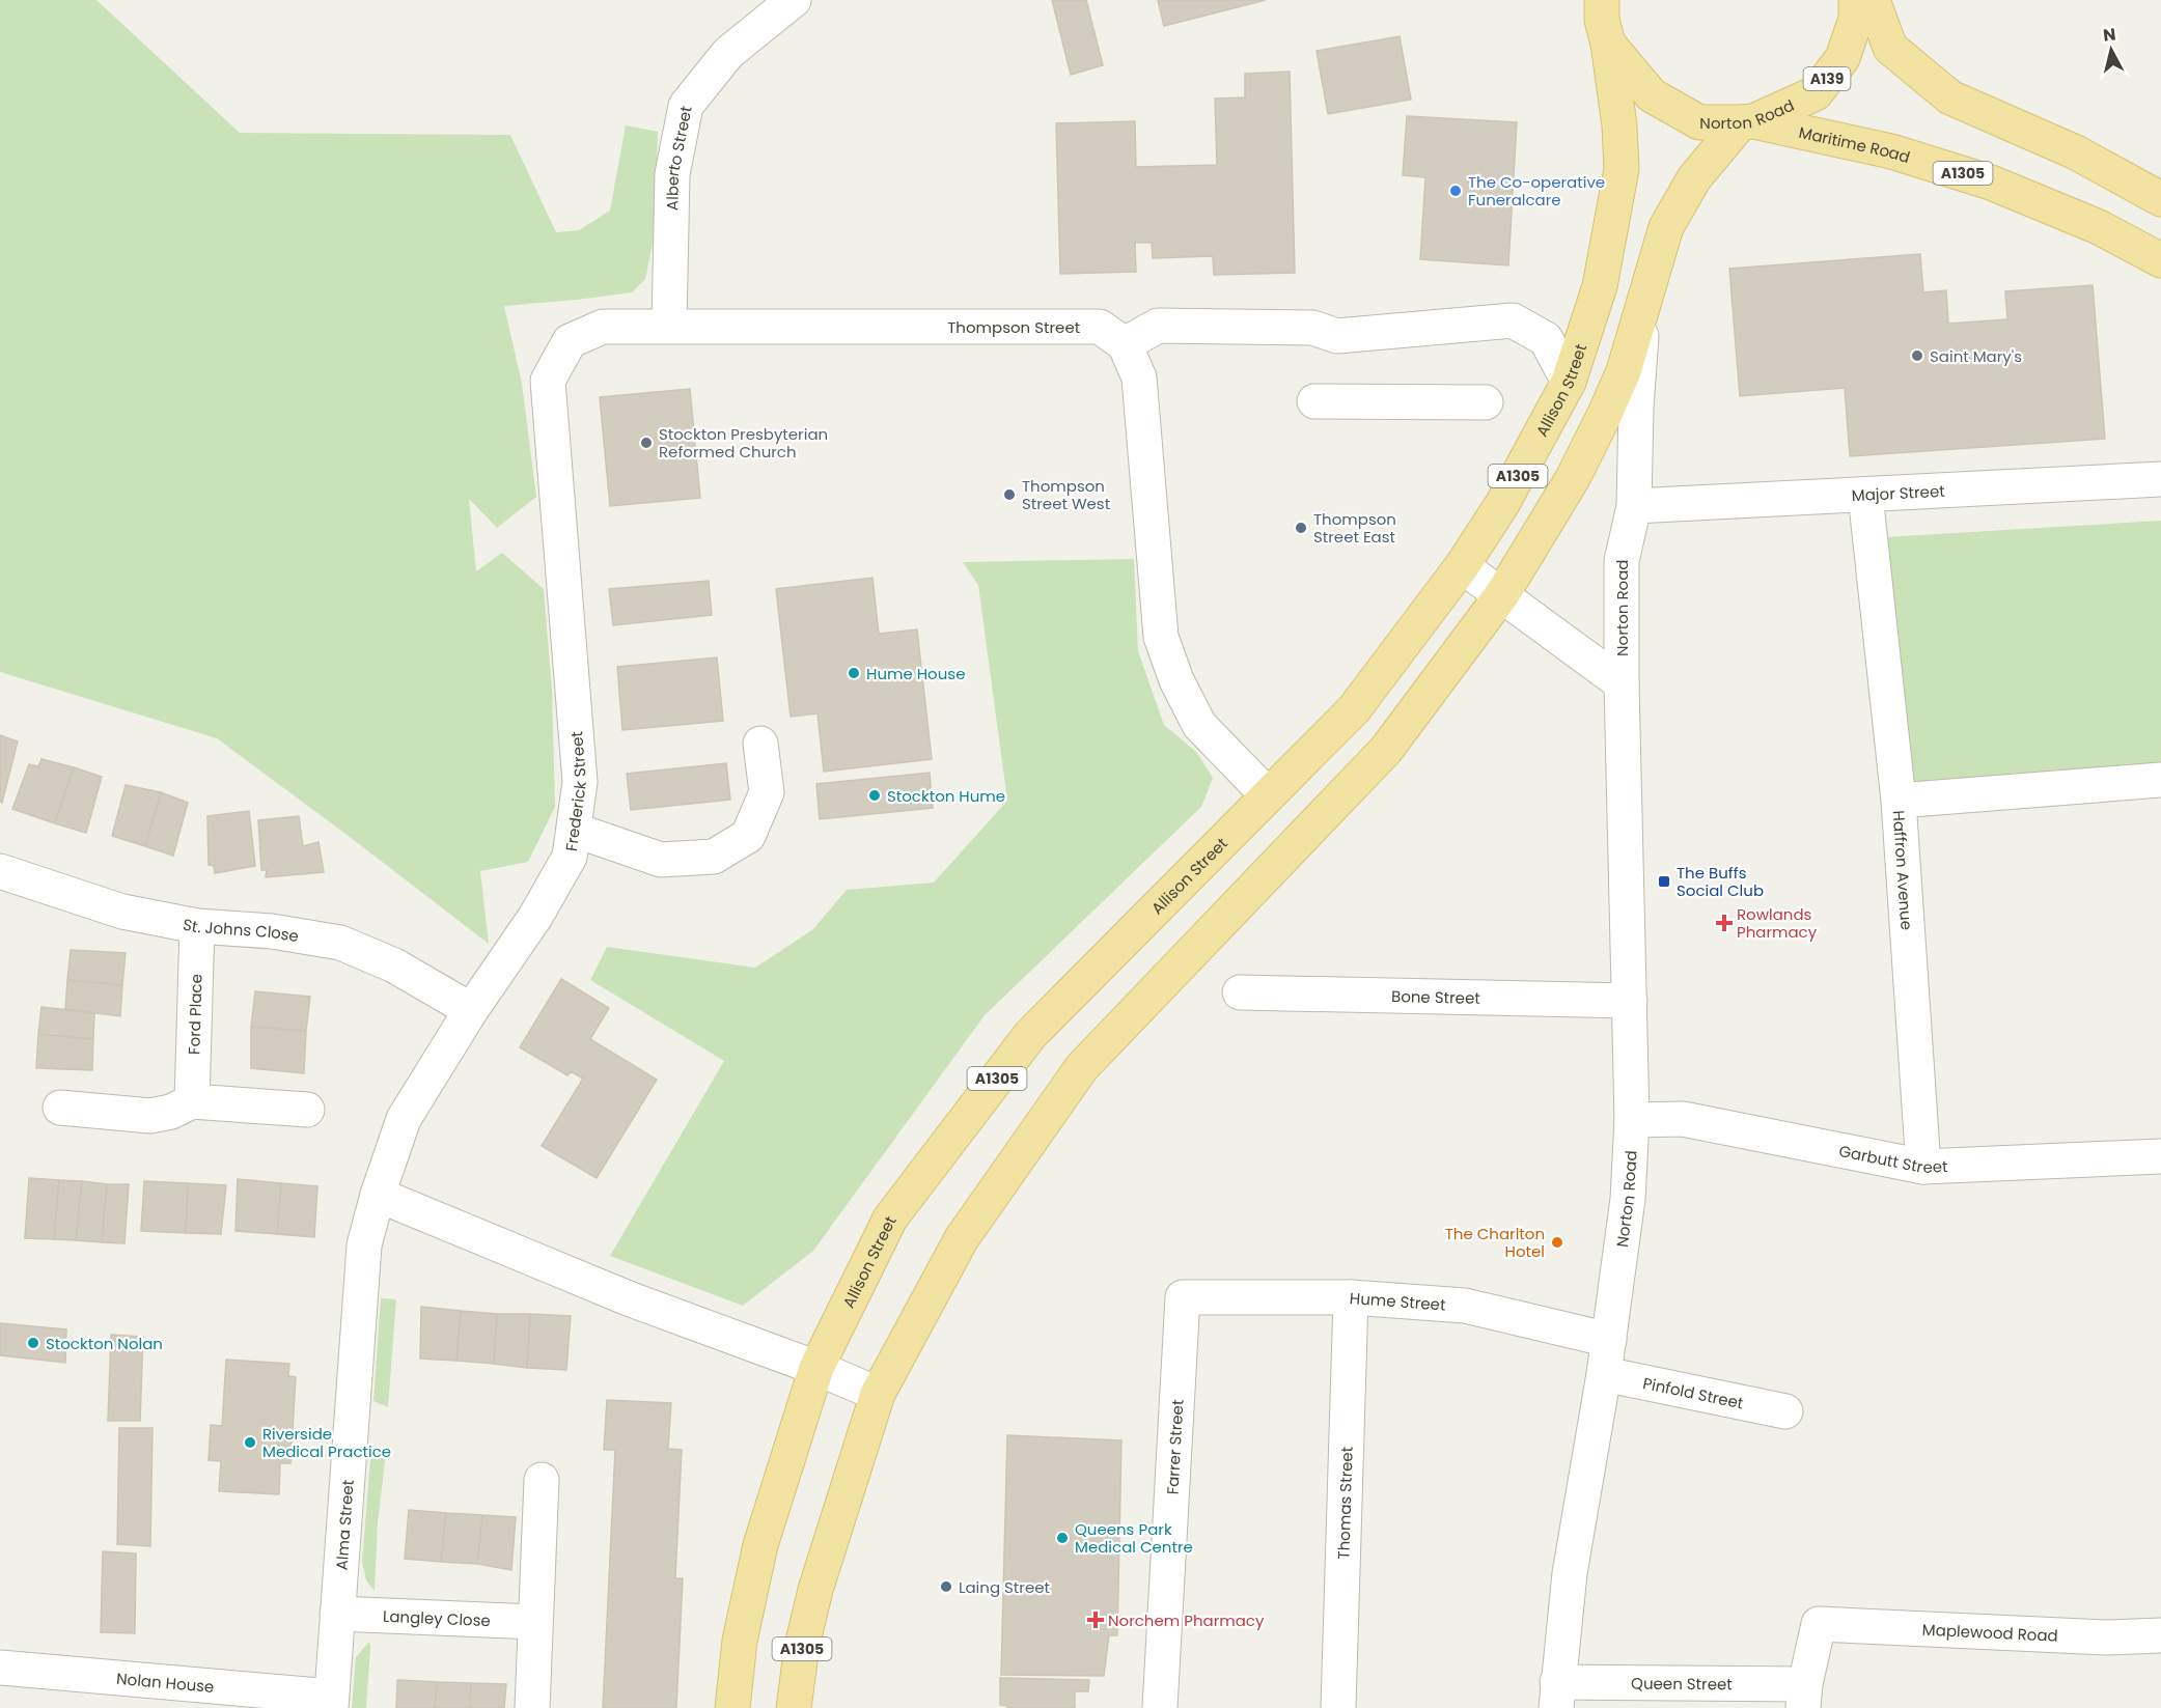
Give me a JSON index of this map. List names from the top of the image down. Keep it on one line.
{"streets":{"main road":["A139","Norton Road","Maritime Road","A1305","Allison Street"],"street":["Alberto Street","Thompson Street","Major Street","Frederick Street","Haffron Avenue","St. Johns Close","Bone Street","Ford Place","Garbutt Street","Hume Street","Pinfold Street","Farrer Street","Thomas Street","Alma Street","Langley Close","Maplewood Road","Nolan House","Queen Street"]},"crossings":[["Norton Road","Maritime Road"],["Norton Road","A1305"],["Norton Road","Allison Street"],["Norton Road","Major Street"],["Norton Road","Bone Street"],["Norton Road","Garbutt Street"],["Norton Road","Hume Street"],["Norton Road","Pinfold Street"],["Norton Road","Queen Street"],["Maritime Road","A1305"],["Alberto Street","Thompson Street"],["Thompson Street","Frederick Street"],["Frederick Street","St. Johns Close"],["Frederick Street","Alma Street"],["Haffron Avenue","Garbutt Street"],["St. Johns Close","Ford Place"],["Hume Street","Farrer Street"],["Hume Street","Thomas Street"],["Alma Street","Langley Close"],["Alma Street","Nolan House"],["Maplewood Road","Queen Street"]],"places":{"other":["The Co-operative Funeralcare","Saint Mary's","Stockton Presbyterian Reformed Church","Thompson Street West","Thompson Street East","Hume House","Stockton Hume","The Charlton Hotel","Stockton Nolan","Riverside Medical Practice","Queens Park Medical Centre","Laing Street"],"transit":["The Buffs Social Club"],"health":["Rowlands Pharmacy","Norchem Pharmacy"]},"north":"top"}
